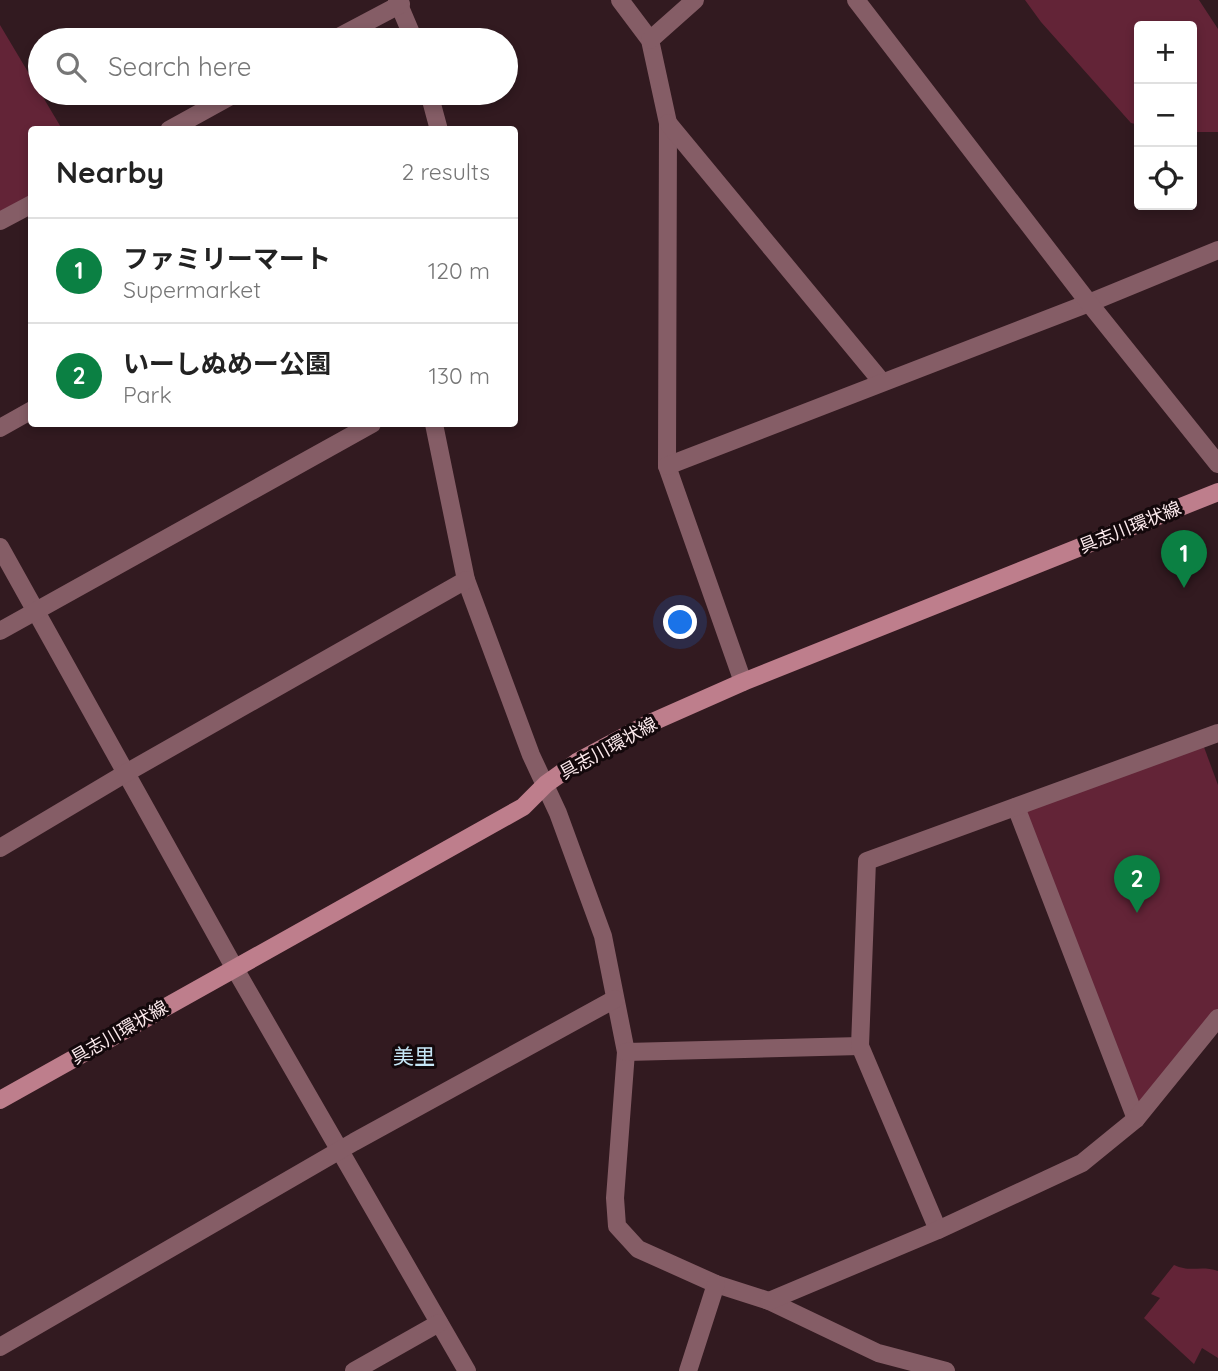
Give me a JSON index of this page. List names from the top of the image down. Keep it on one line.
{"streets":{"main road":["具志川環状線"]},"districts":["美里"],"page":{"map_buttons":["+","−"],"search":"Search here","heading":["Nearby","2 results"],"list":[{"mark":"1","name":"ファミリーマート","note":"Supermarket","value":"120 m"},{"mark":"2","name":"いーしぬめー公園","note":"Park","value":"130 m"}],"pins":["1","2"]}}
